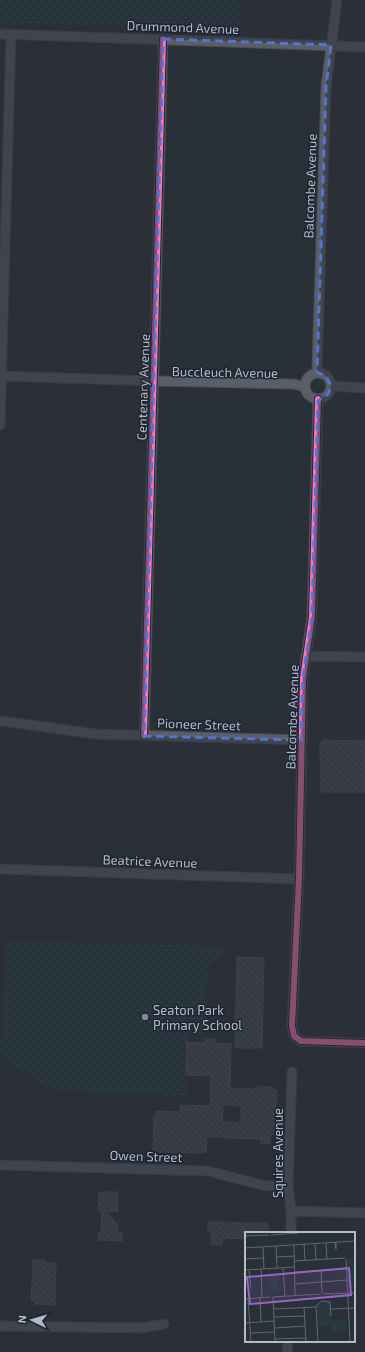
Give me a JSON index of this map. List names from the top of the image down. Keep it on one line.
{"streets":{"street":["Drummond Avenue","Balcombe Avenue","Buccleuch Avenue","Centenary Avenue","Pioneer Street","Beatrice Avenue","Squires Avenue","Owen Street"]},"crossings":[["Drummond Avenue","Balcombe Avenue"],["Drummond Avenue","Centenary Avenue"],["Balcombe Avenue","Buccleuch Avenue"],["Balcombe Avenue","Pioneer Street"],["Balcombe Avenue","Beatrice Avenue"],["Buccleuch Avenue","Centenary Avenue"],["Centenary Avenue","Pioneer Street"],["Squires Avenue","Owen Street"]],"places":["Seaton Park Primary School"],"north":"left"}
